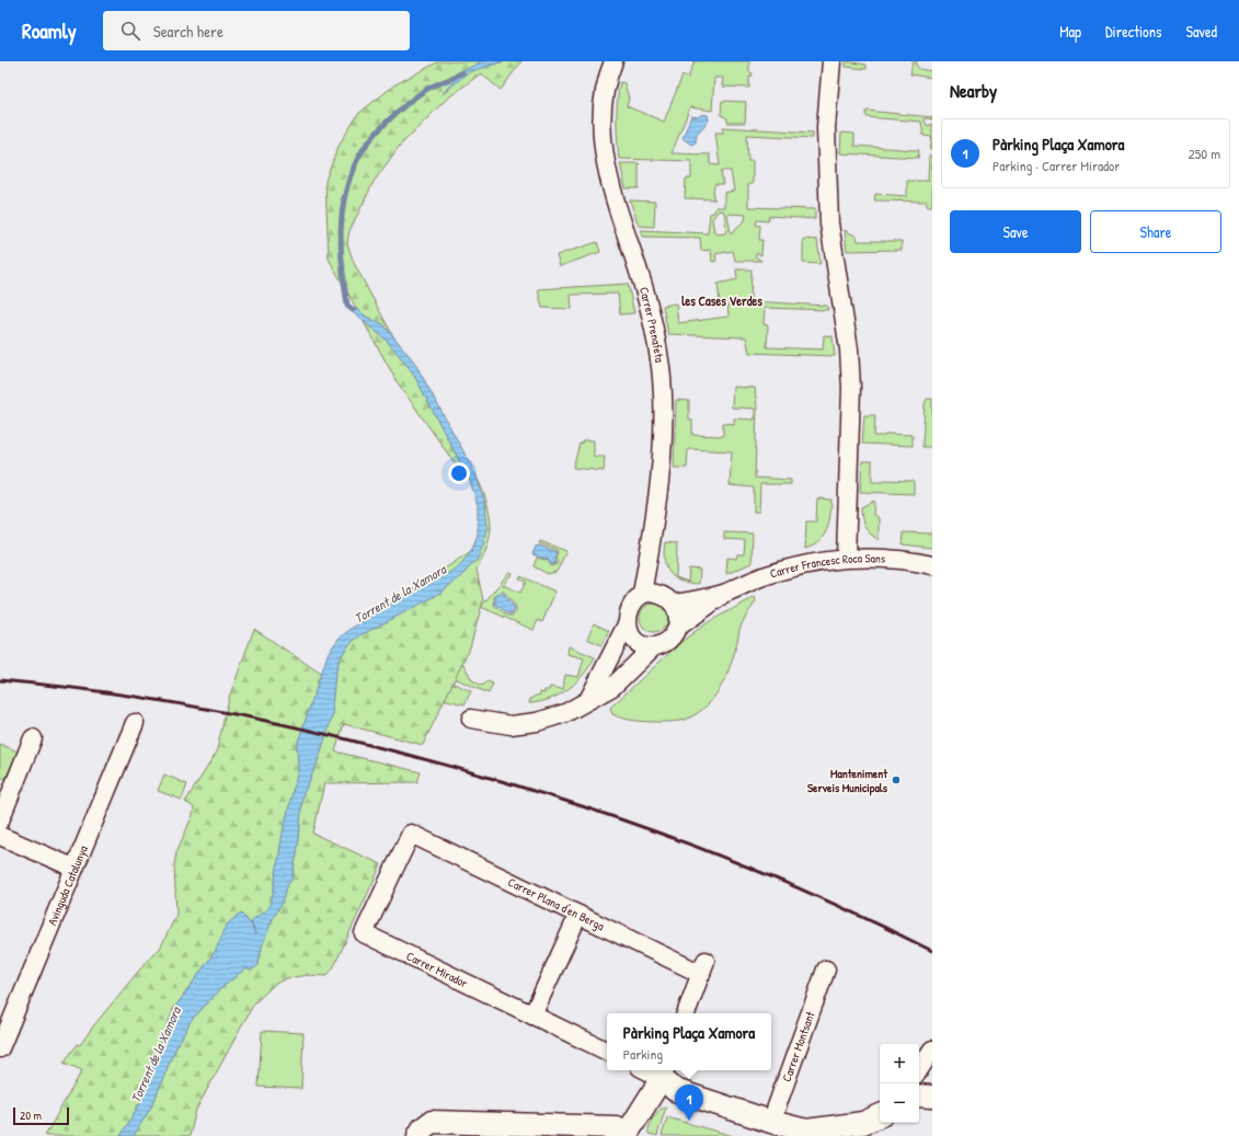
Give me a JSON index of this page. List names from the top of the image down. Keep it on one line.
{"streets":{"street":["Carrer Prenafeta","Carrer Francesc Roca Sans","Avinguda Catalunya","Carrer Plana d'en Berga","Carrer Mirador","Carrer Montsant"]},"crossings":[["Carrer Prenafeta","Carrer Francesc Roca Sans"],["Carrer Plana d'en Berga","Carrer Mirador"]],"districts":["les Cases Verdes"],"water":["Torrent de la Xamora"],"places":["Manteniment Serveis Municipals"],"scale_bar":"20 m","page":{"header":"Roamly","search":"Search here","nav":["Map","Directions","Saved"],"heading":"Nearby","list":[{"mark":"1","name":"Pàrking Plaça Xamora","note":"Parking · Carrer Mirador","value":"250 m"}],"buttons":["Save","Share"],"popup":["Pàrking Plaça Xamora","Parking"],"map_buttons":["+","−"],"pins":"1","scale":"20 m"}}
